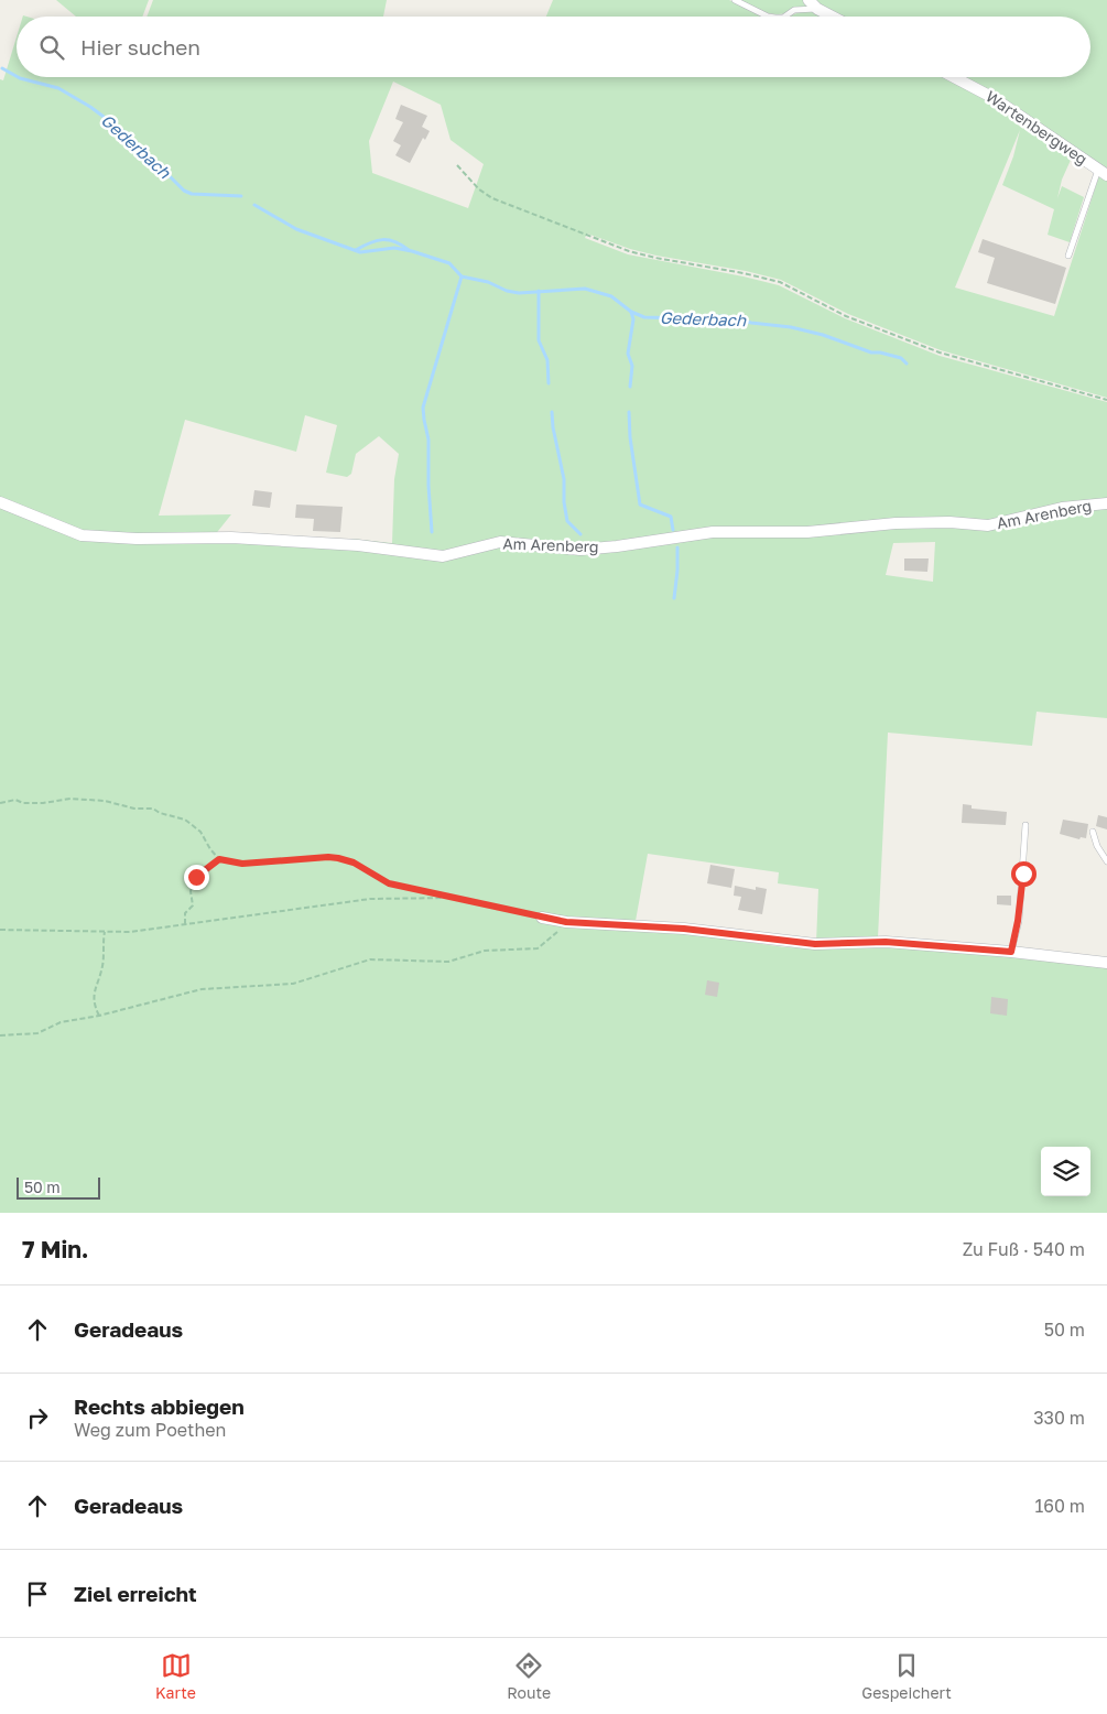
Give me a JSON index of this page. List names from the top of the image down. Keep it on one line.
{"streets":{"street":["Wartenbergweg","Am Arenberg"]},"water":["Gederbach"],"scale_bar":"50 m","page":{"search":"Hier suchen","scale":"50 m","heading":["7 Min.","Zu Fuß · 540 m"],"list":[["Geradeaus","50 m"],["Rechts abbiegen","Weg zum Poethen","330 m"],["Geradeaus","160 m"],"Ziel erreicht"],"nav":["Karte","Route","Gespeichert"]}}
